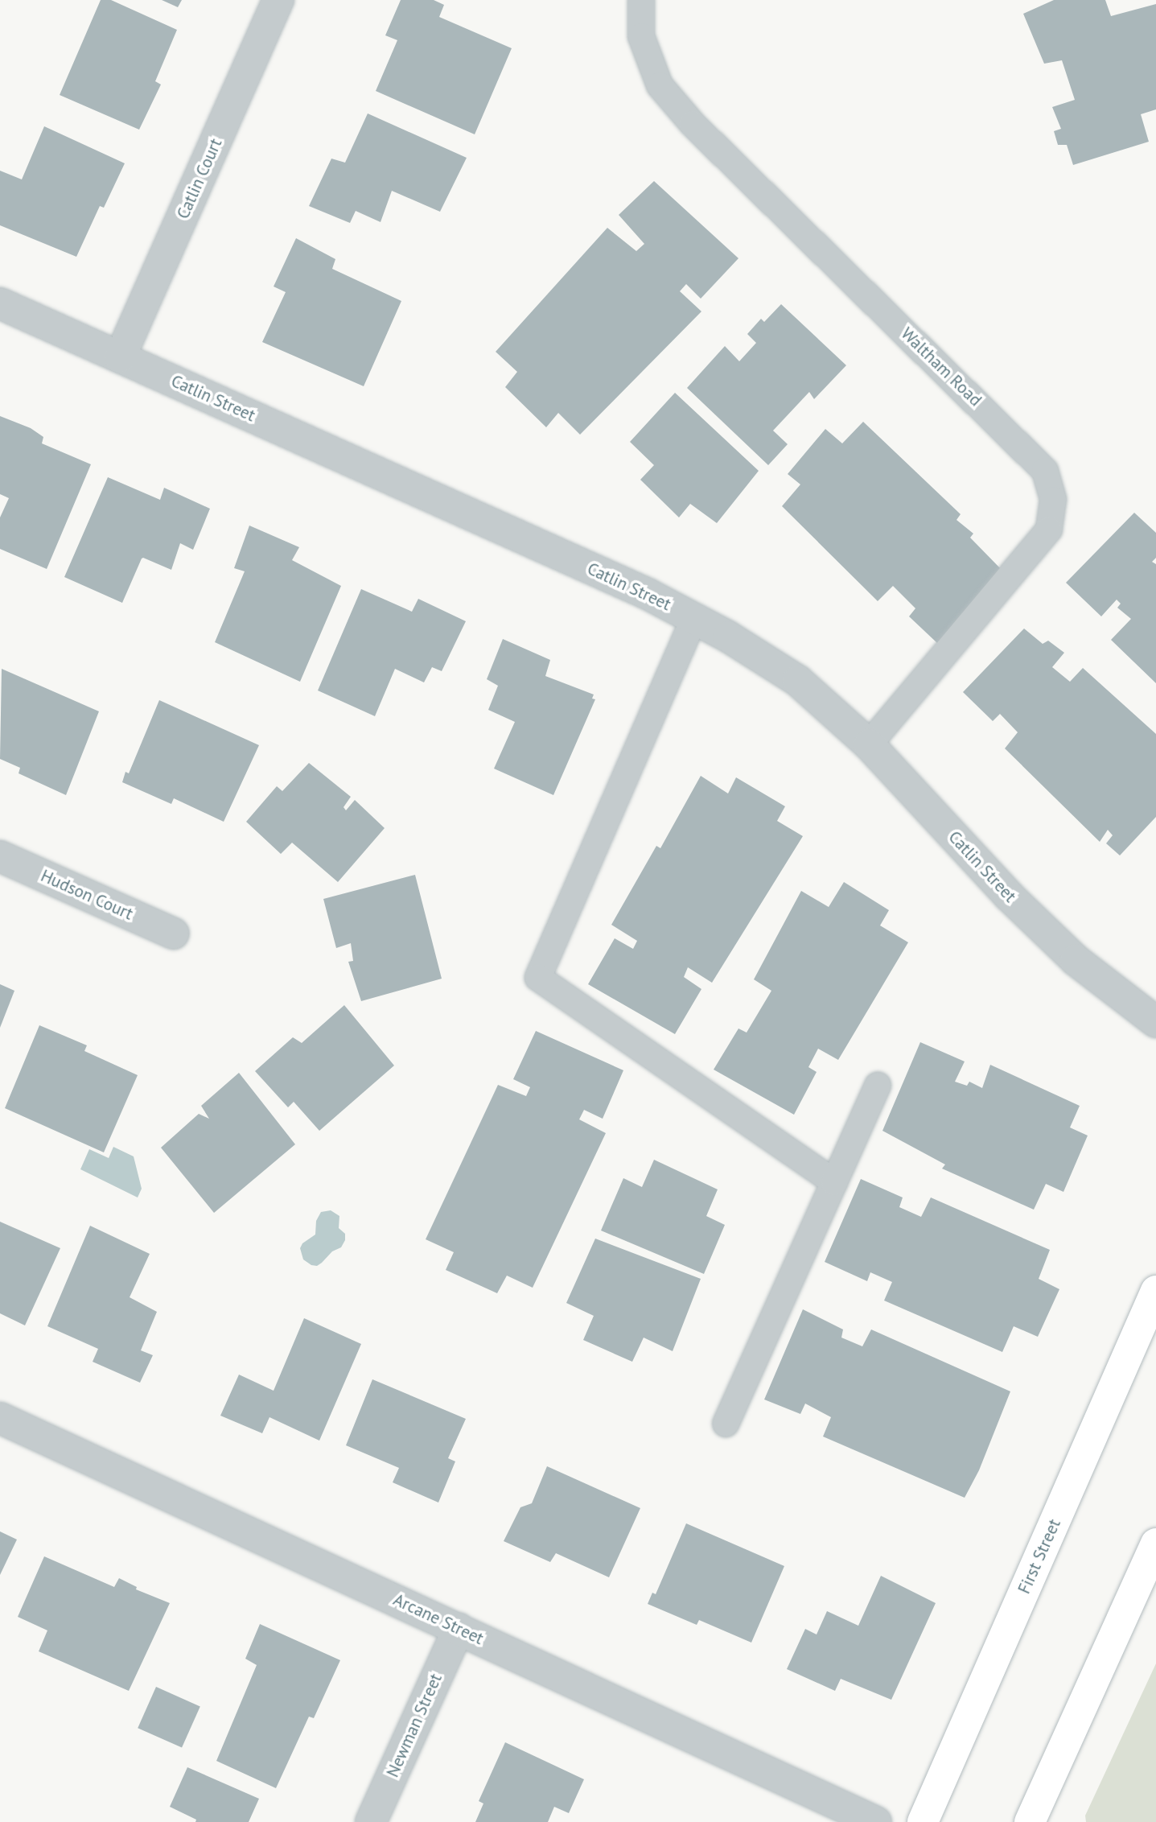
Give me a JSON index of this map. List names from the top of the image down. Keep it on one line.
{"streets":{"main road":["First Street"],"street":["Catlin Court","Catlin Street","Hudson Court","Arcane Street","Newman Street"],"lane":["Waltham Road"]},"crossings":[["Catlin Court","Catlin Street"],["Waltham Road","Catlin Street"],["Arcane Street","Newman Street"]]}
